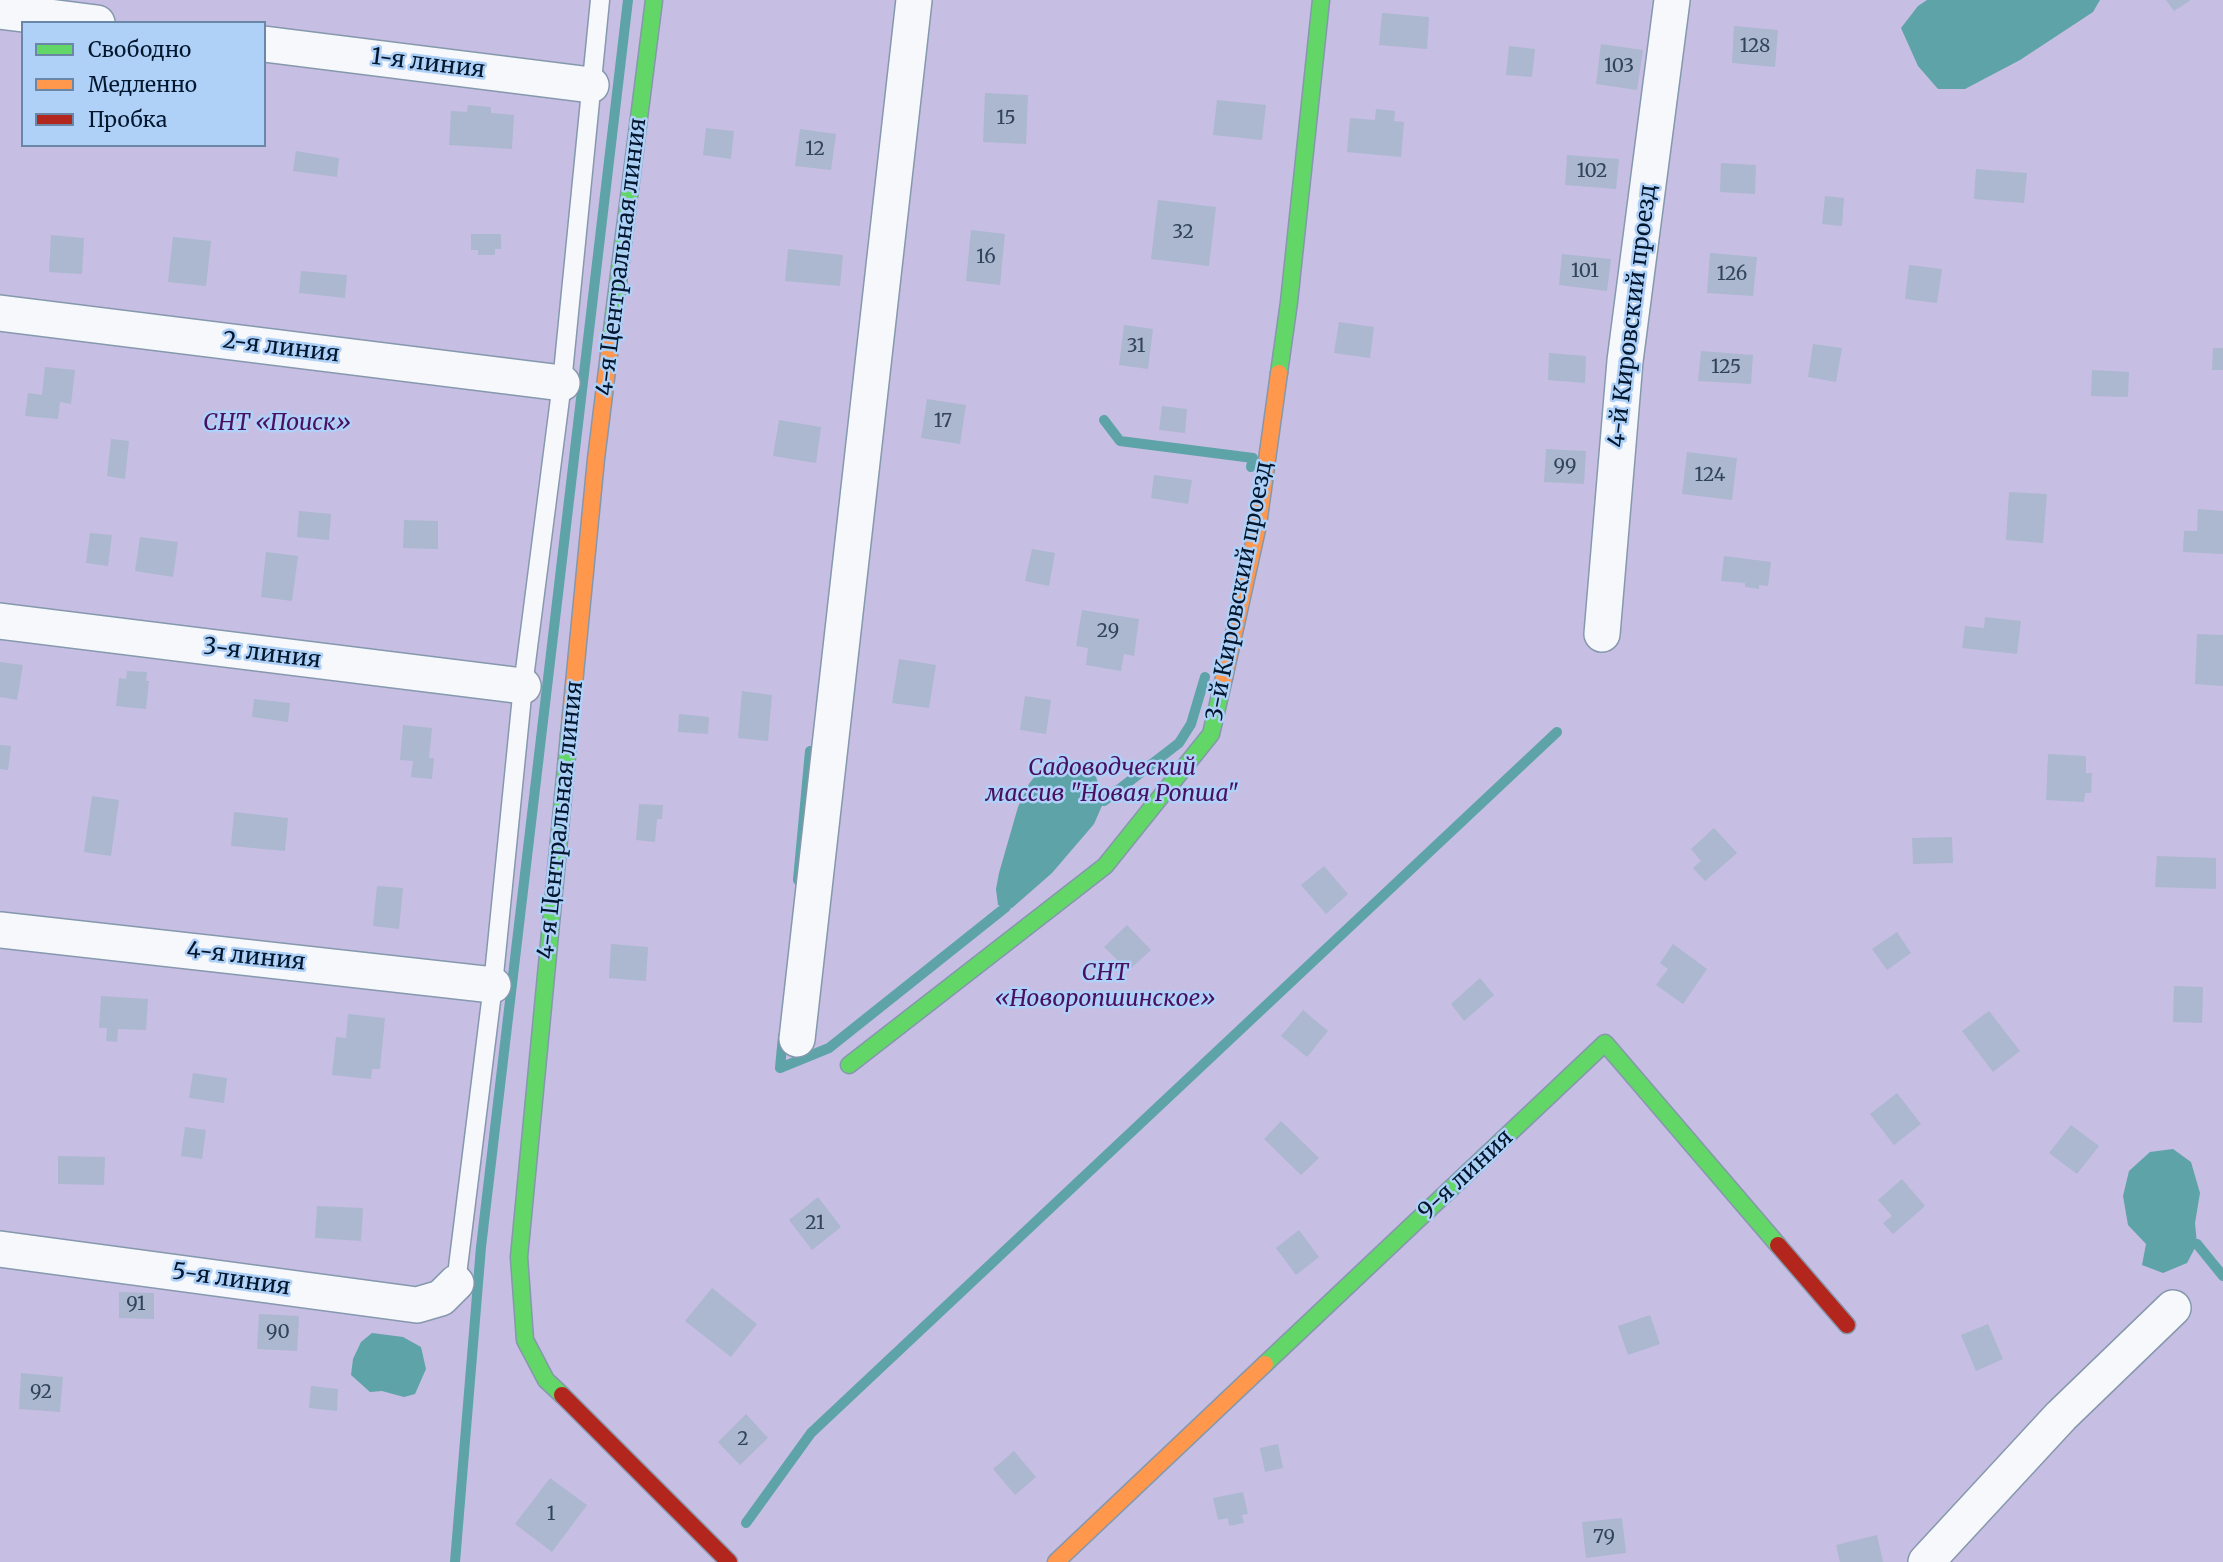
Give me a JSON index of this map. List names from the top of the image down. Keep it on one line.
{"streets":{"street":["1-я линия","4-я Центральная линия","4-й Кировский проезд","2-я линия","3-й Кировский проезд","3-я линия","4-я линия","9-я линия","5-я линия"]},"parks":["СНТ «Поиск»","Садоводческий массив \"Новая Ропша\"","СНТ «Новоропшинское»"],"house_numbers":["128","103","15","12","102","32","16","101","126","31","125","17","99","124","29","21","91","90","92","2","1","79"],"legend":["Свободно","Медленно","Пробка"]}
